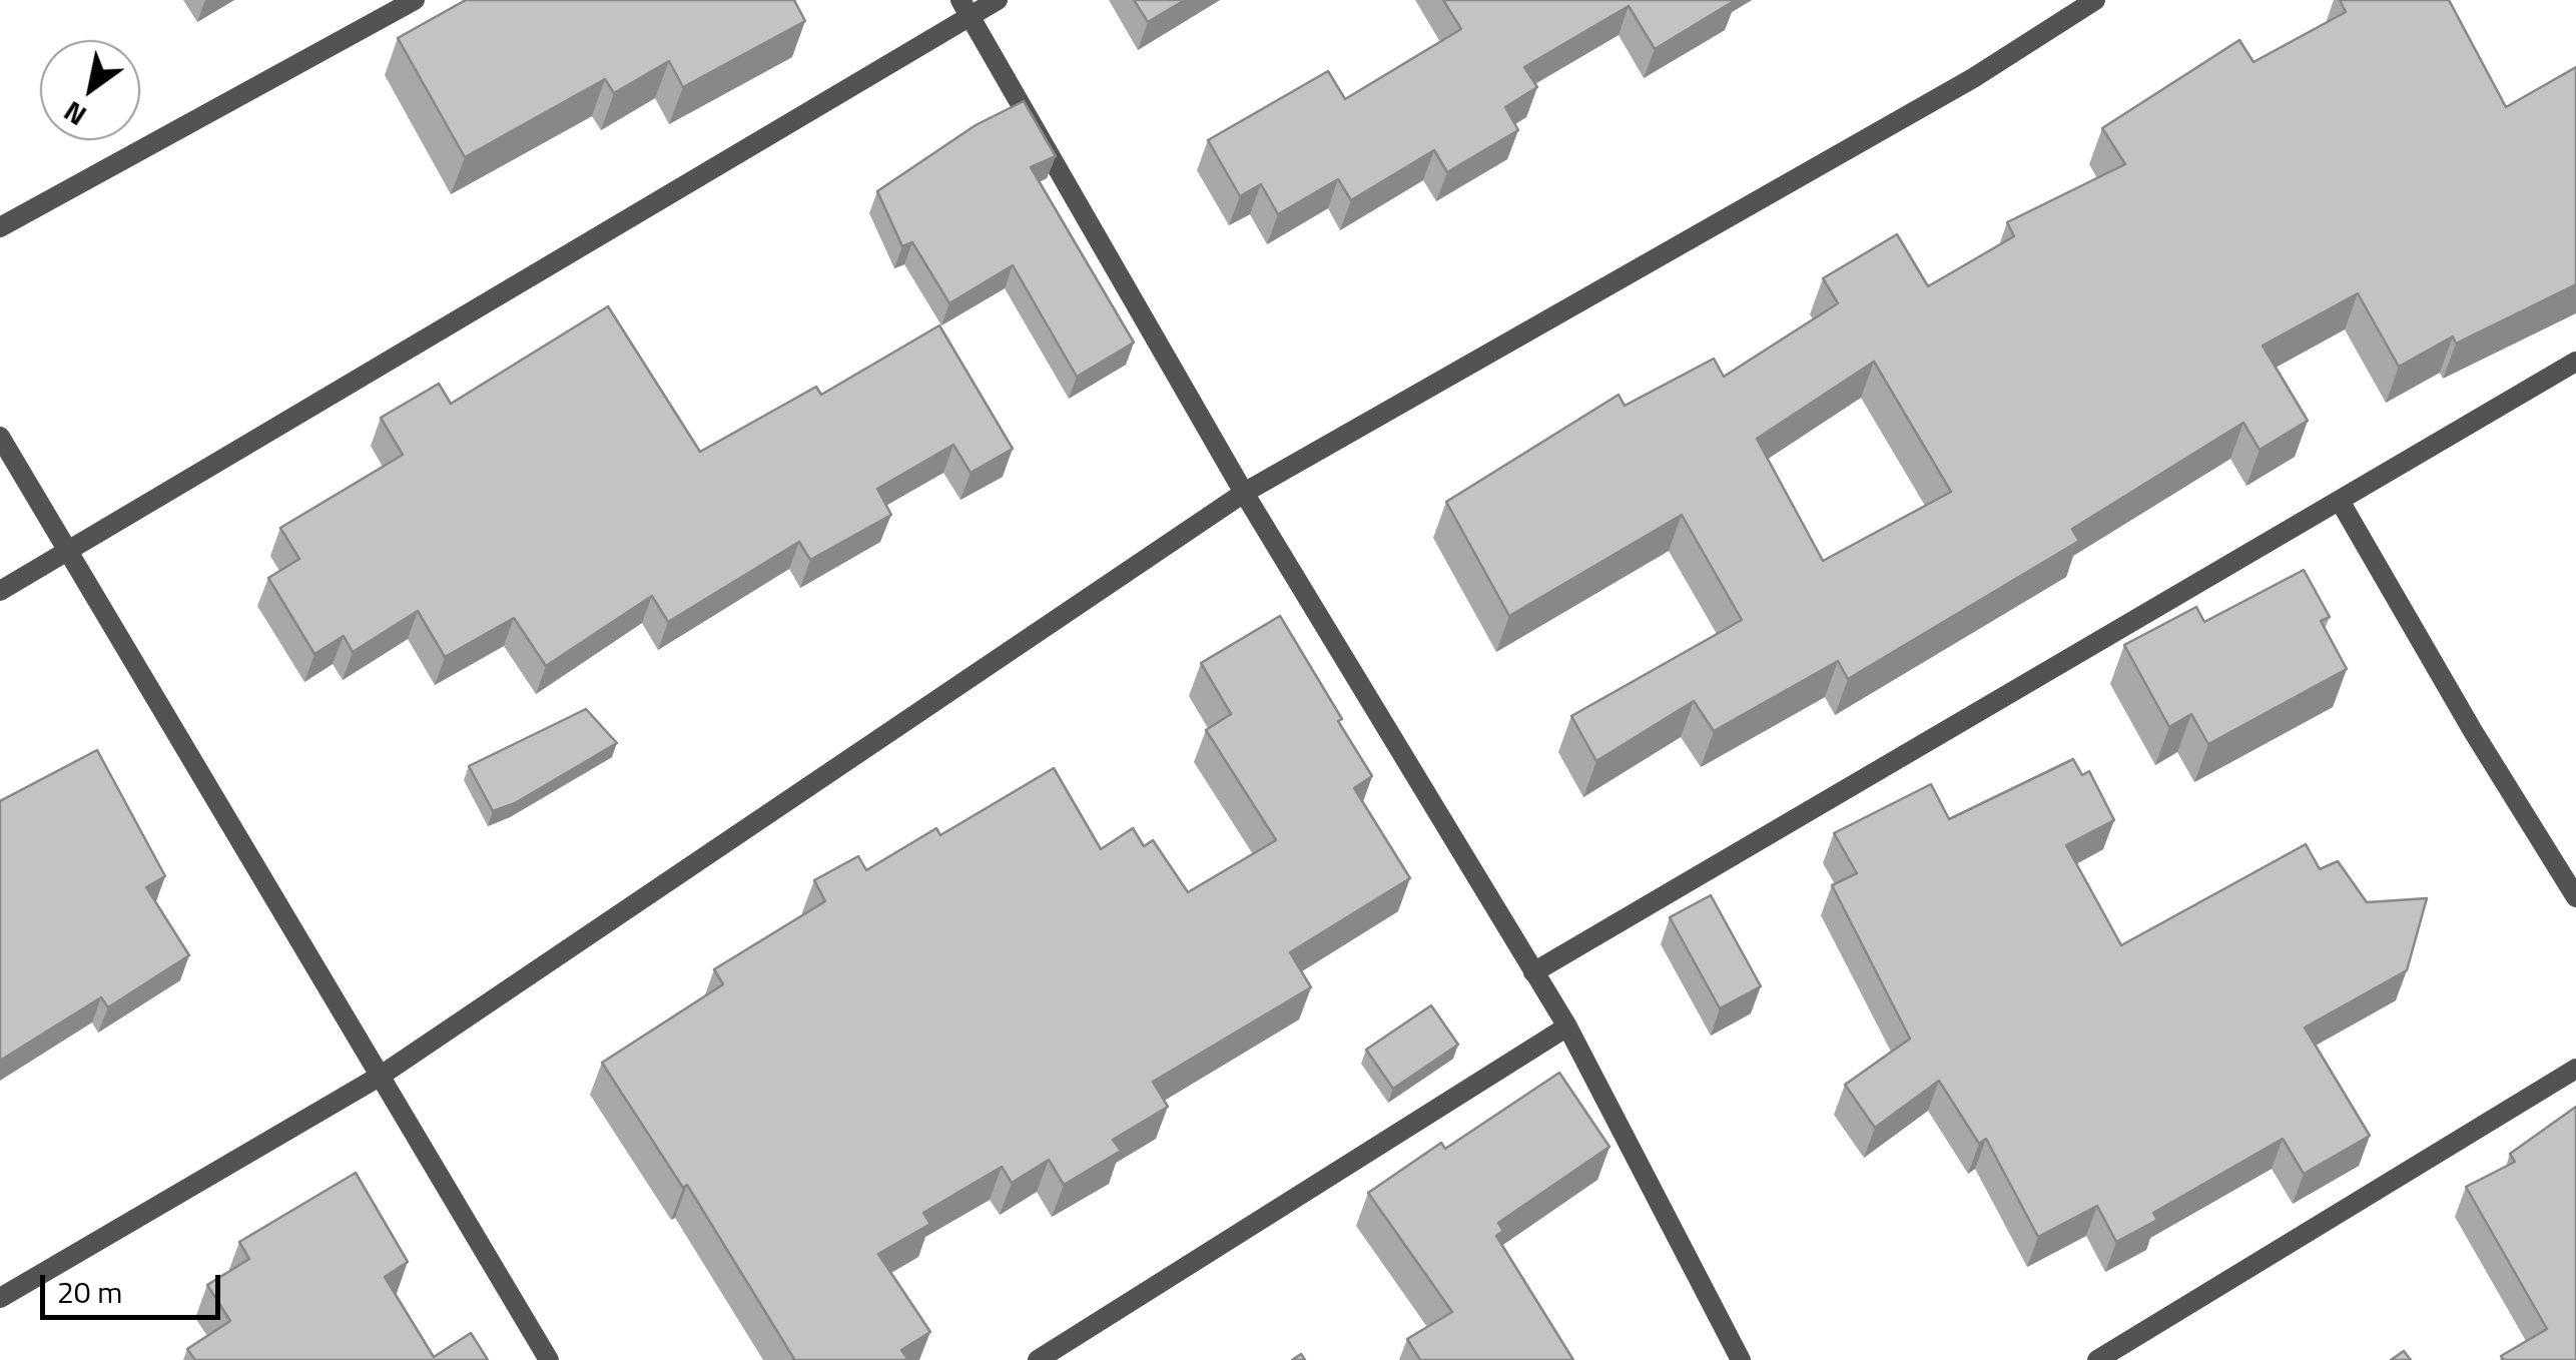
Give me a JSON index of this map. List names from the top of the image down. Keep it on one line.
{"scale_bar":"20 m","north":"bottom left"}
